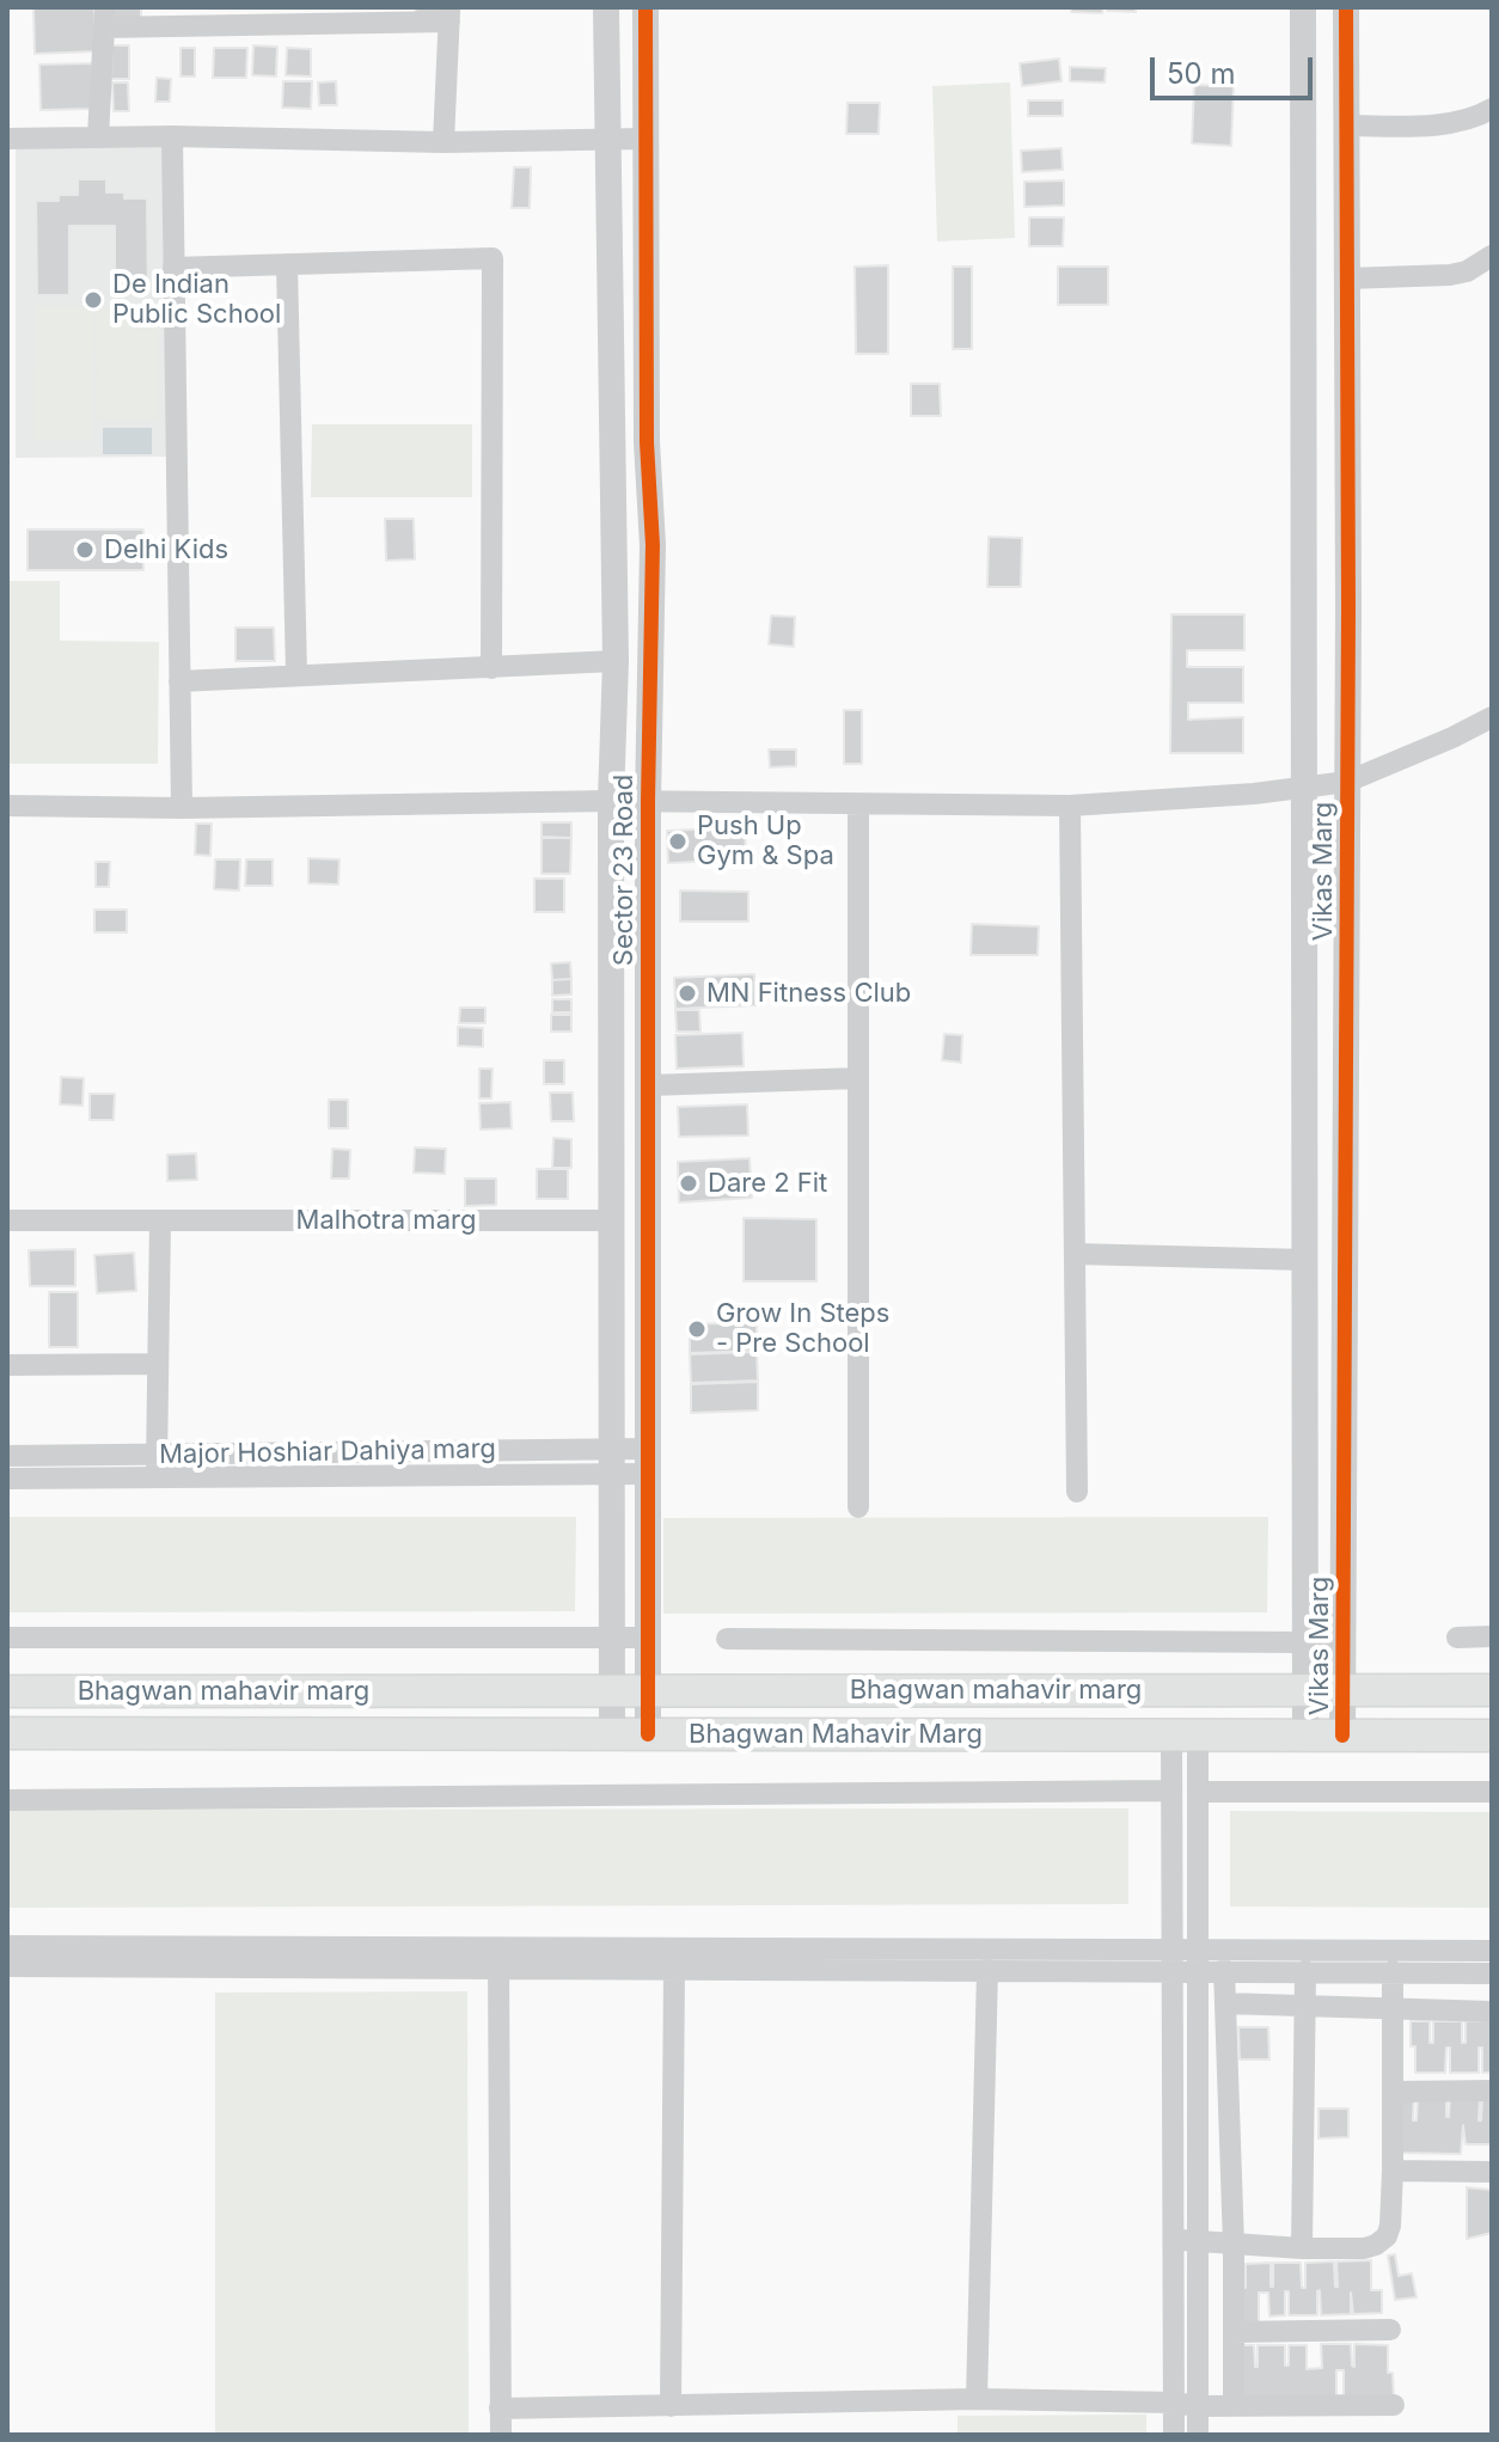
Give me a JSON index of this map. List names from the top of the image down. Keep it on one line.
{"streets":{"main road":["Bhagwan mahavir marg","Bhagwan Mahavir Marg"],"street":["Sector 23 Road","Vikas Marg","Malhotra marg","Major Hoshiar Dahiya marg"]},"crossings":[["Sector 23 Road","Malhotra marg"],["Sector 23 Road","Major Hoshiar Dahiya marg"],["Sector 23 Road","Bhagwan mahavir marg"],["Sector 23 Road","Bhagwan Mahavir Marg"],["Vikas Marg","Bhagwan mahavir marg"],["Vikas Marg","Bhagwan Mahavir Marg"]],"places":["De Indian Public School","Delhi Kids","Push Up Gym & Spa","MN Fitness Club","Dare 2 Fit","Grow In Steps - Pre School"],"scale_bar":"50 m"}
